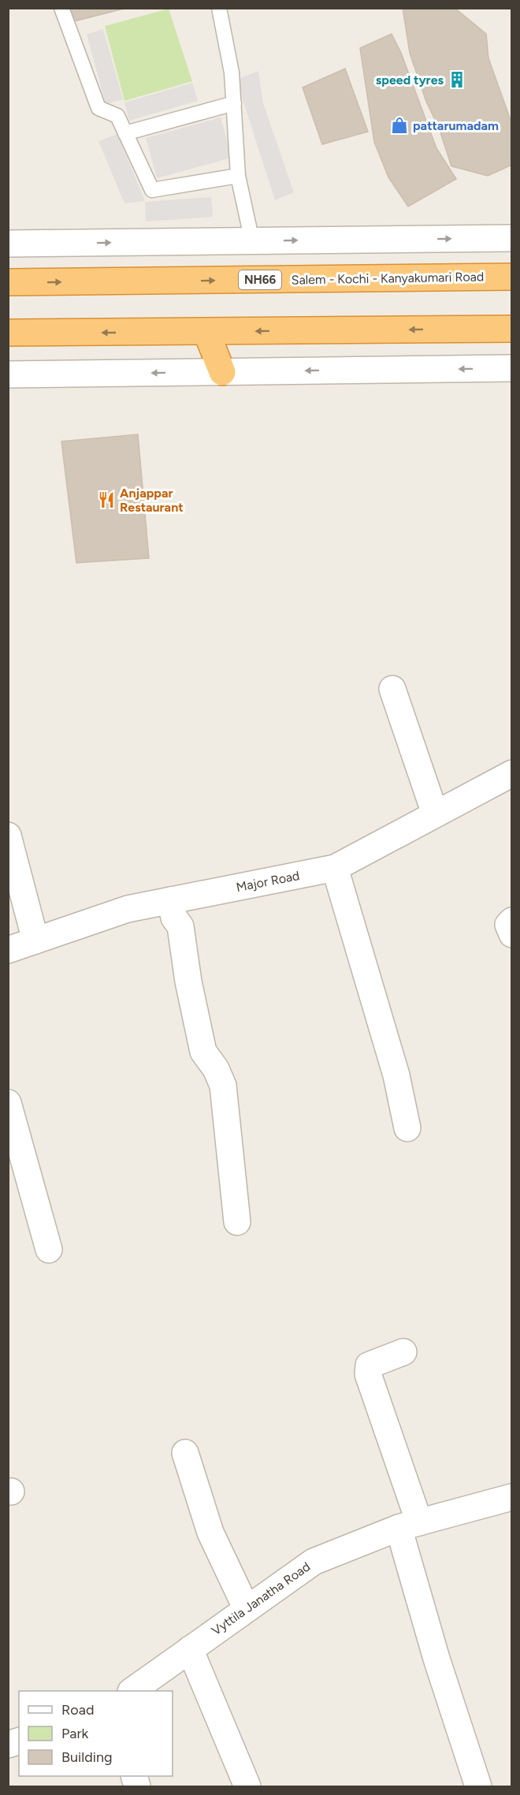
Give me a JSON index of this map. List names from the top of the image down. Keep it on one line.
{"streets":{"highway":["Salem - Kochi - Kanyakumari Road","NH66"],"street":["Major Road","Vyttila Janatha Road"]},"places":{"building":["speed tyres"],"shop":["pattarumadam"],"restaurant":["Anjappar Restaurant"]},"legend":["Road","Park","Building"]}
